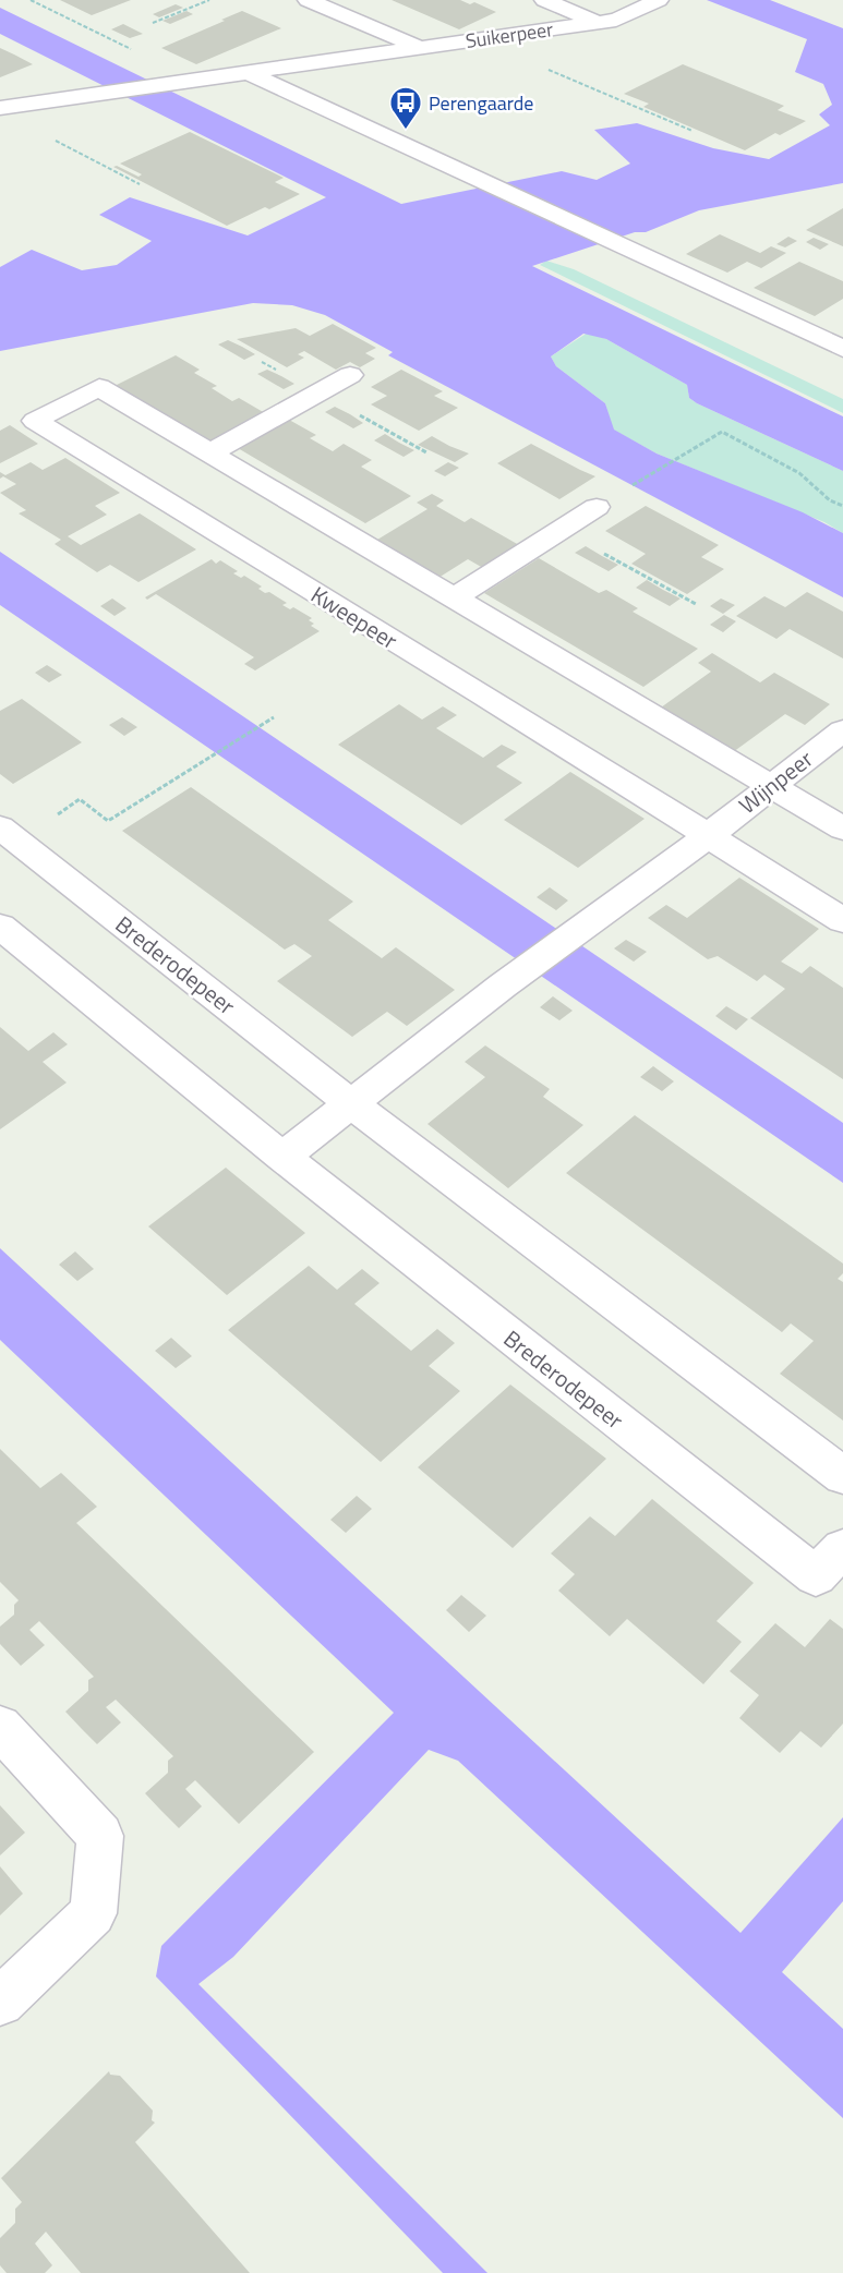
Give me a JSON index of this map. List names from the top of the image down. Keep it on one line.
{"streets":{"street":["Suikerpeer","Kweepeer","Wijnpeer","Brederodepeer"]},"crossings":[["Kweepeer","Wijnpeer"]],"places":{"bus stop":["Perengaarde"]}}
